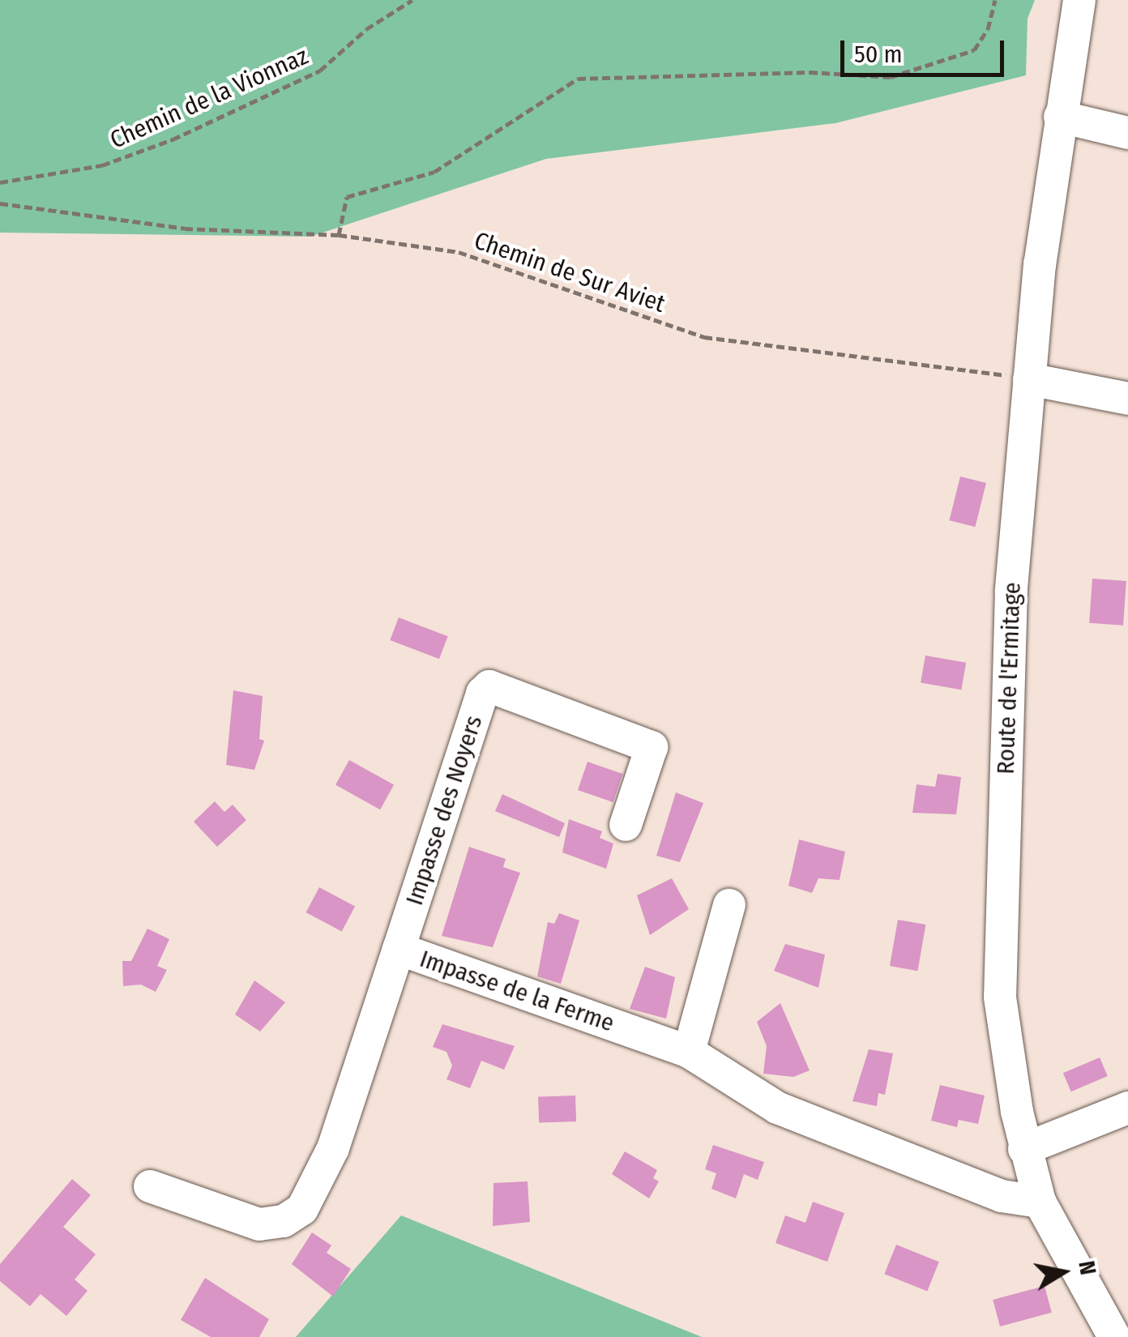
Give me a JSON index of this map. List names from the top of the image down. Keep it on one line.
{"streets":{"street":["Route de l'Ermitage","Impasse des Noyers","Impasse de la Ferme"],"path":["Chemin de la Vionnaz","Chemin de Sur Aviet"]},"crossings":[["Chemin de Sur Aviet","Route de l'Ermitage"],["Route de l'Ermitage","Impasse de la Ferme"],["Impasse des Noyers","Impasse de la Ferme"]],"scale_bar":"50 m","north":"right"}
